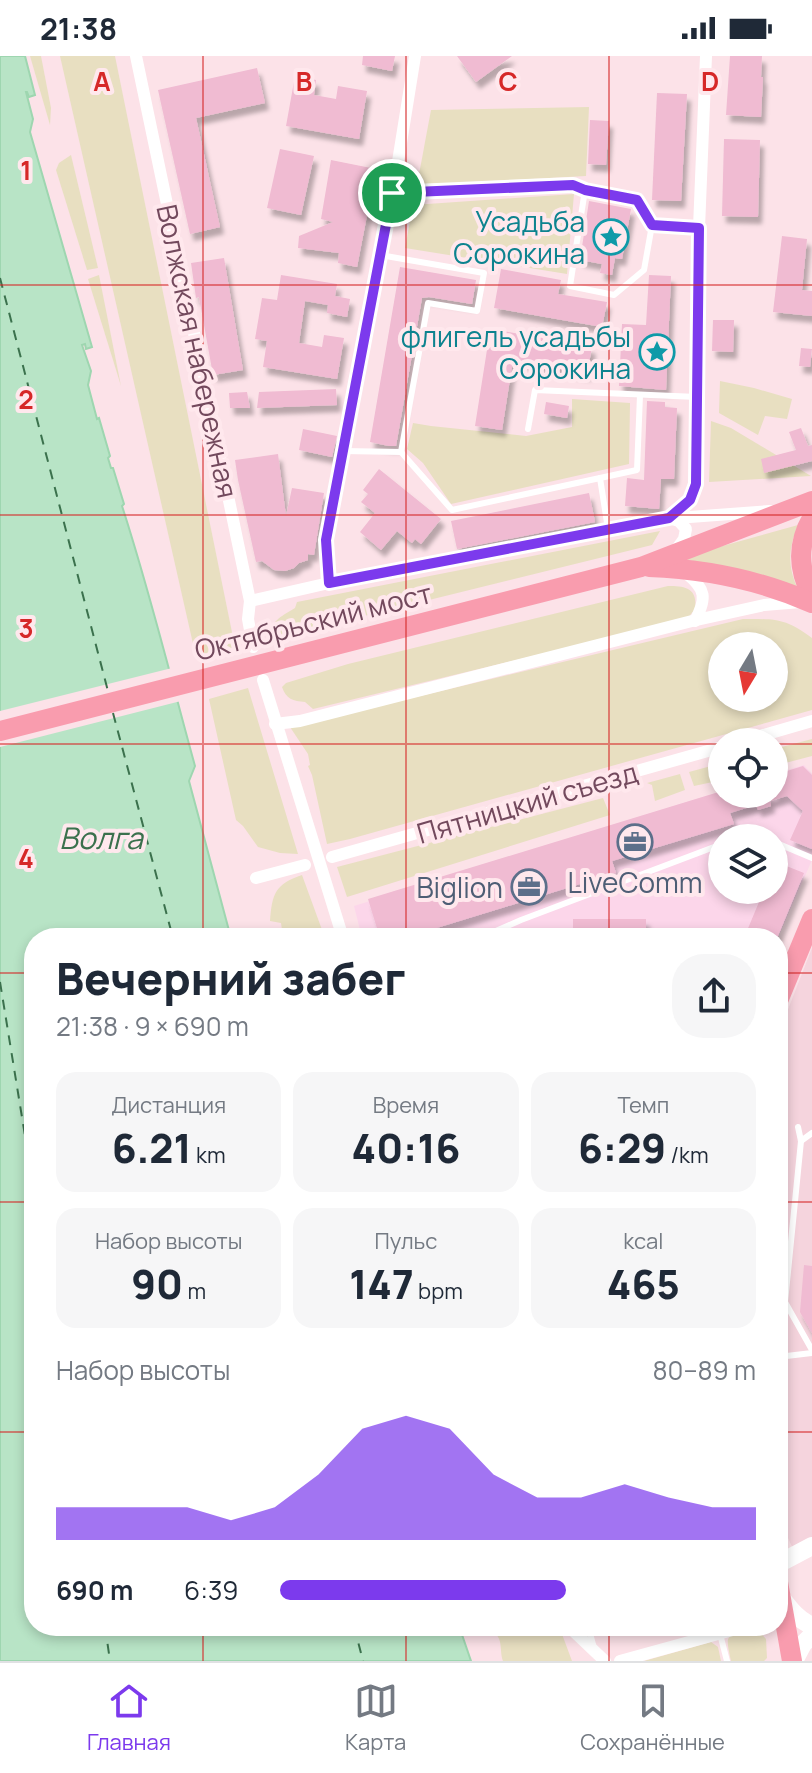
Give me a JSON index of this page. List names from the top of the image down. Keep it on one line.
{"streets":{"main road":["Октябрьский мост"],"street":["Волжская набережная","Пятницкий съезд"]},"water":["Волга"],"places":{"place":["Усадьба Сорокина","флигель усадьбы Сорокина"],"office":["LiveComm","Biglion"]},"north":"bottom","page":{"status":"21:38","heading":["Вечерний забег","21:38 · 9 × 690 m"],"stats":[["Дистанция","6.21 km"],["Время","40:16"],["Темп","6:29 /km"],["Набор высоты","90 m"],["Пульс","147 bpm"],["kcal","465"]],"chart":["Набор высоты","80–89 m"],"list":[{"name":"690 m","note":"6:39"}],"tabs":["Главная","Карта","Сохранённые"]},"grid":{"columns":["A","B","C","D"],"rows":["1","2","3","4"]}}
